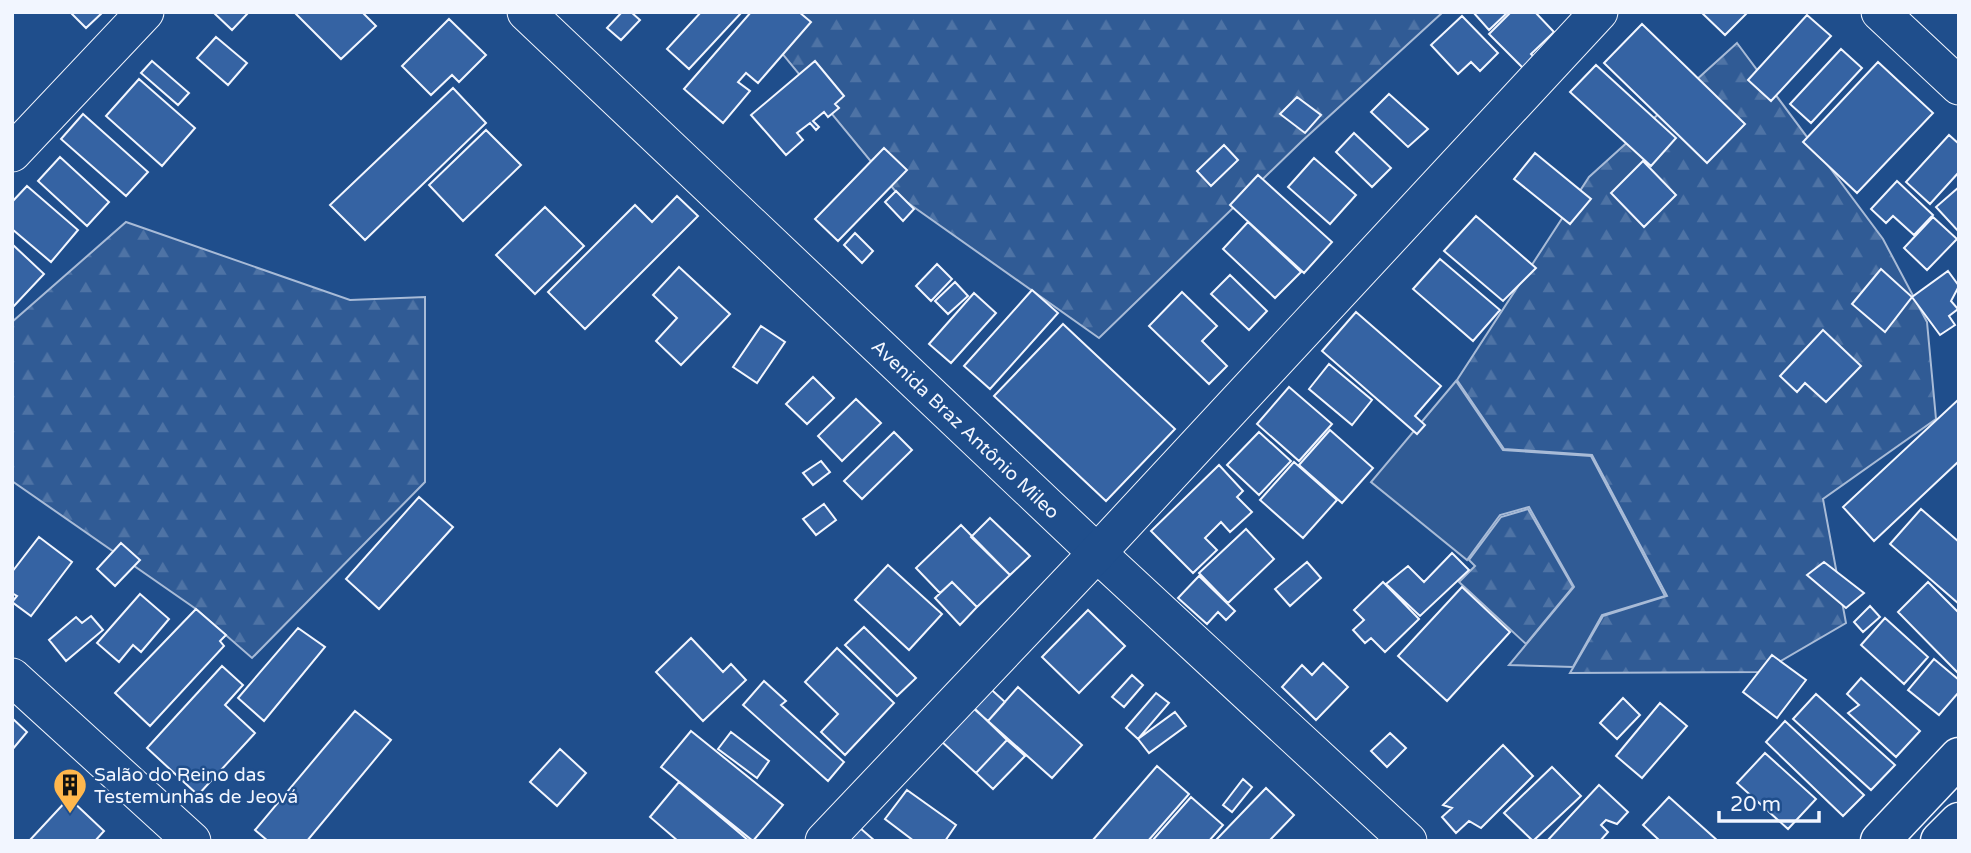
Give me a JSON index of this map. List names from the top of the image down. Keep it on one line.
{"streets":{"street":["Avenida Braz Antônio Mileo"]},"places":{"building":["Salão do Reino das Testemunhas de Jeová"]},"scale_bar":"20 m"}
